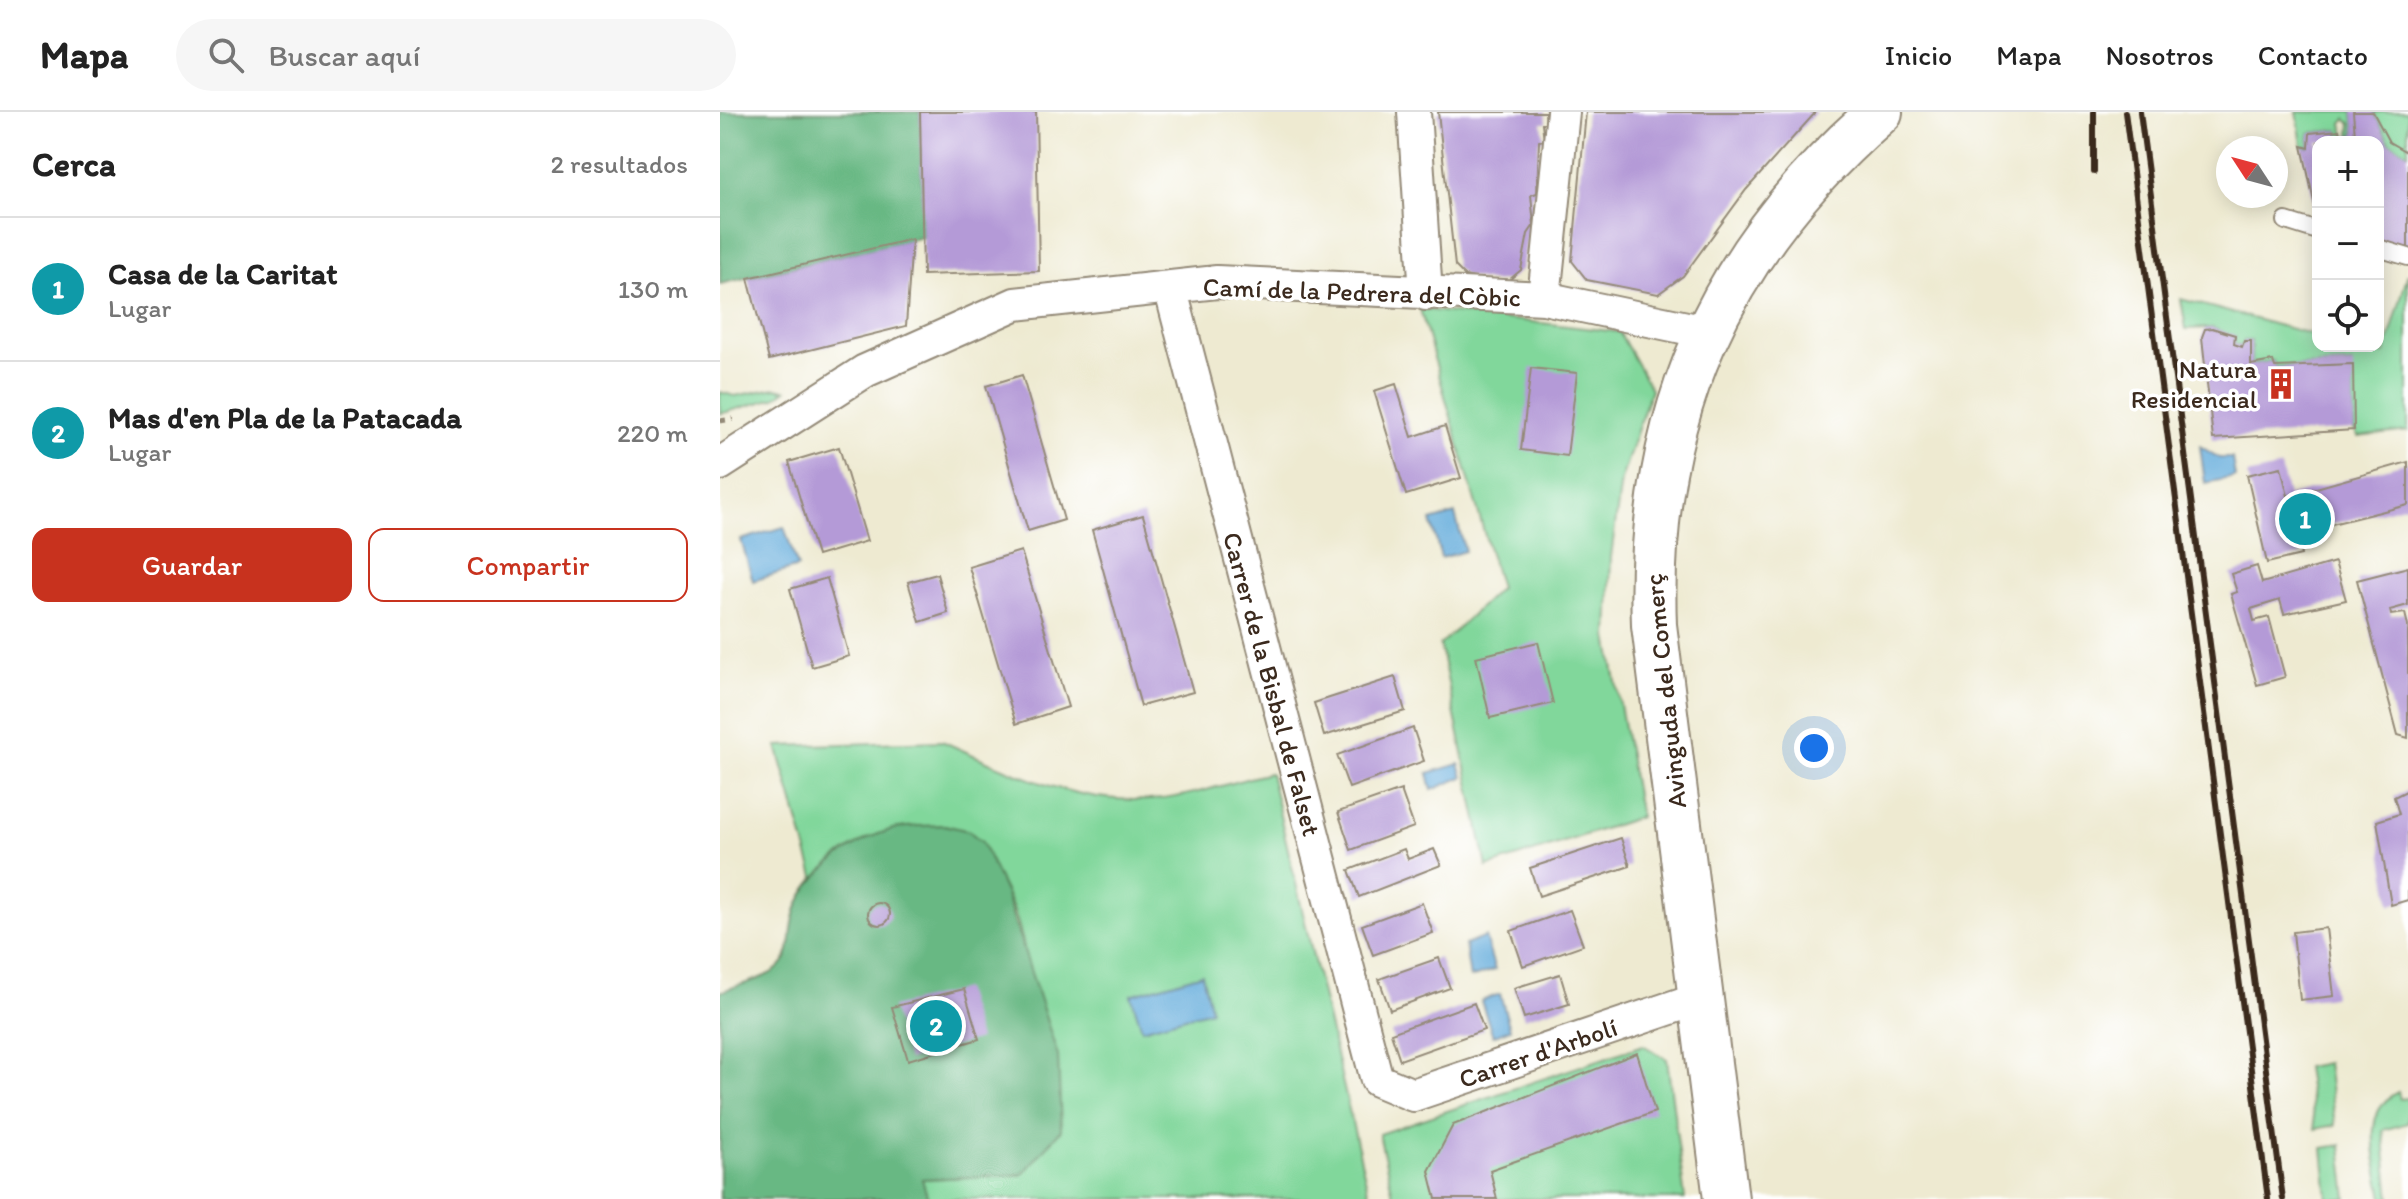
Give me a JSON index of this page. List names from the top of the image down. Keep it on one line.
{"streets":{"main road":["Avinguda del Comerç"],"street":["Camí de la Pedrera del Còbic","Carrer de la Bisbal de Falset","Carrer d'Arbolí"]},"crossings":[["Camí de la Pedrera del Còbic","Carrer de la Bisbal de Falset"],["Camí de la Pedrera del Còbic","Avinguda del Comerç"],["Carrer de la Bisbal de Falset","Carrer d'Arbolí"],["Avinguda del Comerç","Carrer d'Arbolí"]],"places":{"building":["Natura Residencial"]},"north":"top left","page":{"header":"Mapa","search":"Buscar aquí","nav":["Inicio","Mapa","Nosotros","Contacto"],"heading":["Cerca","2 resultados"],"map_buttons":["+","−"],"list":[{"mark":"1","name":"Casa de la Caritat","note":"Lugar","value":"130 m"},{"mark":"2","name":"Mas d'en Pla de la Patacada","note":"Lugar","value":"220 m"}],"pins":["1","2"],"buttons":["Guardar","Compartir"]}}
